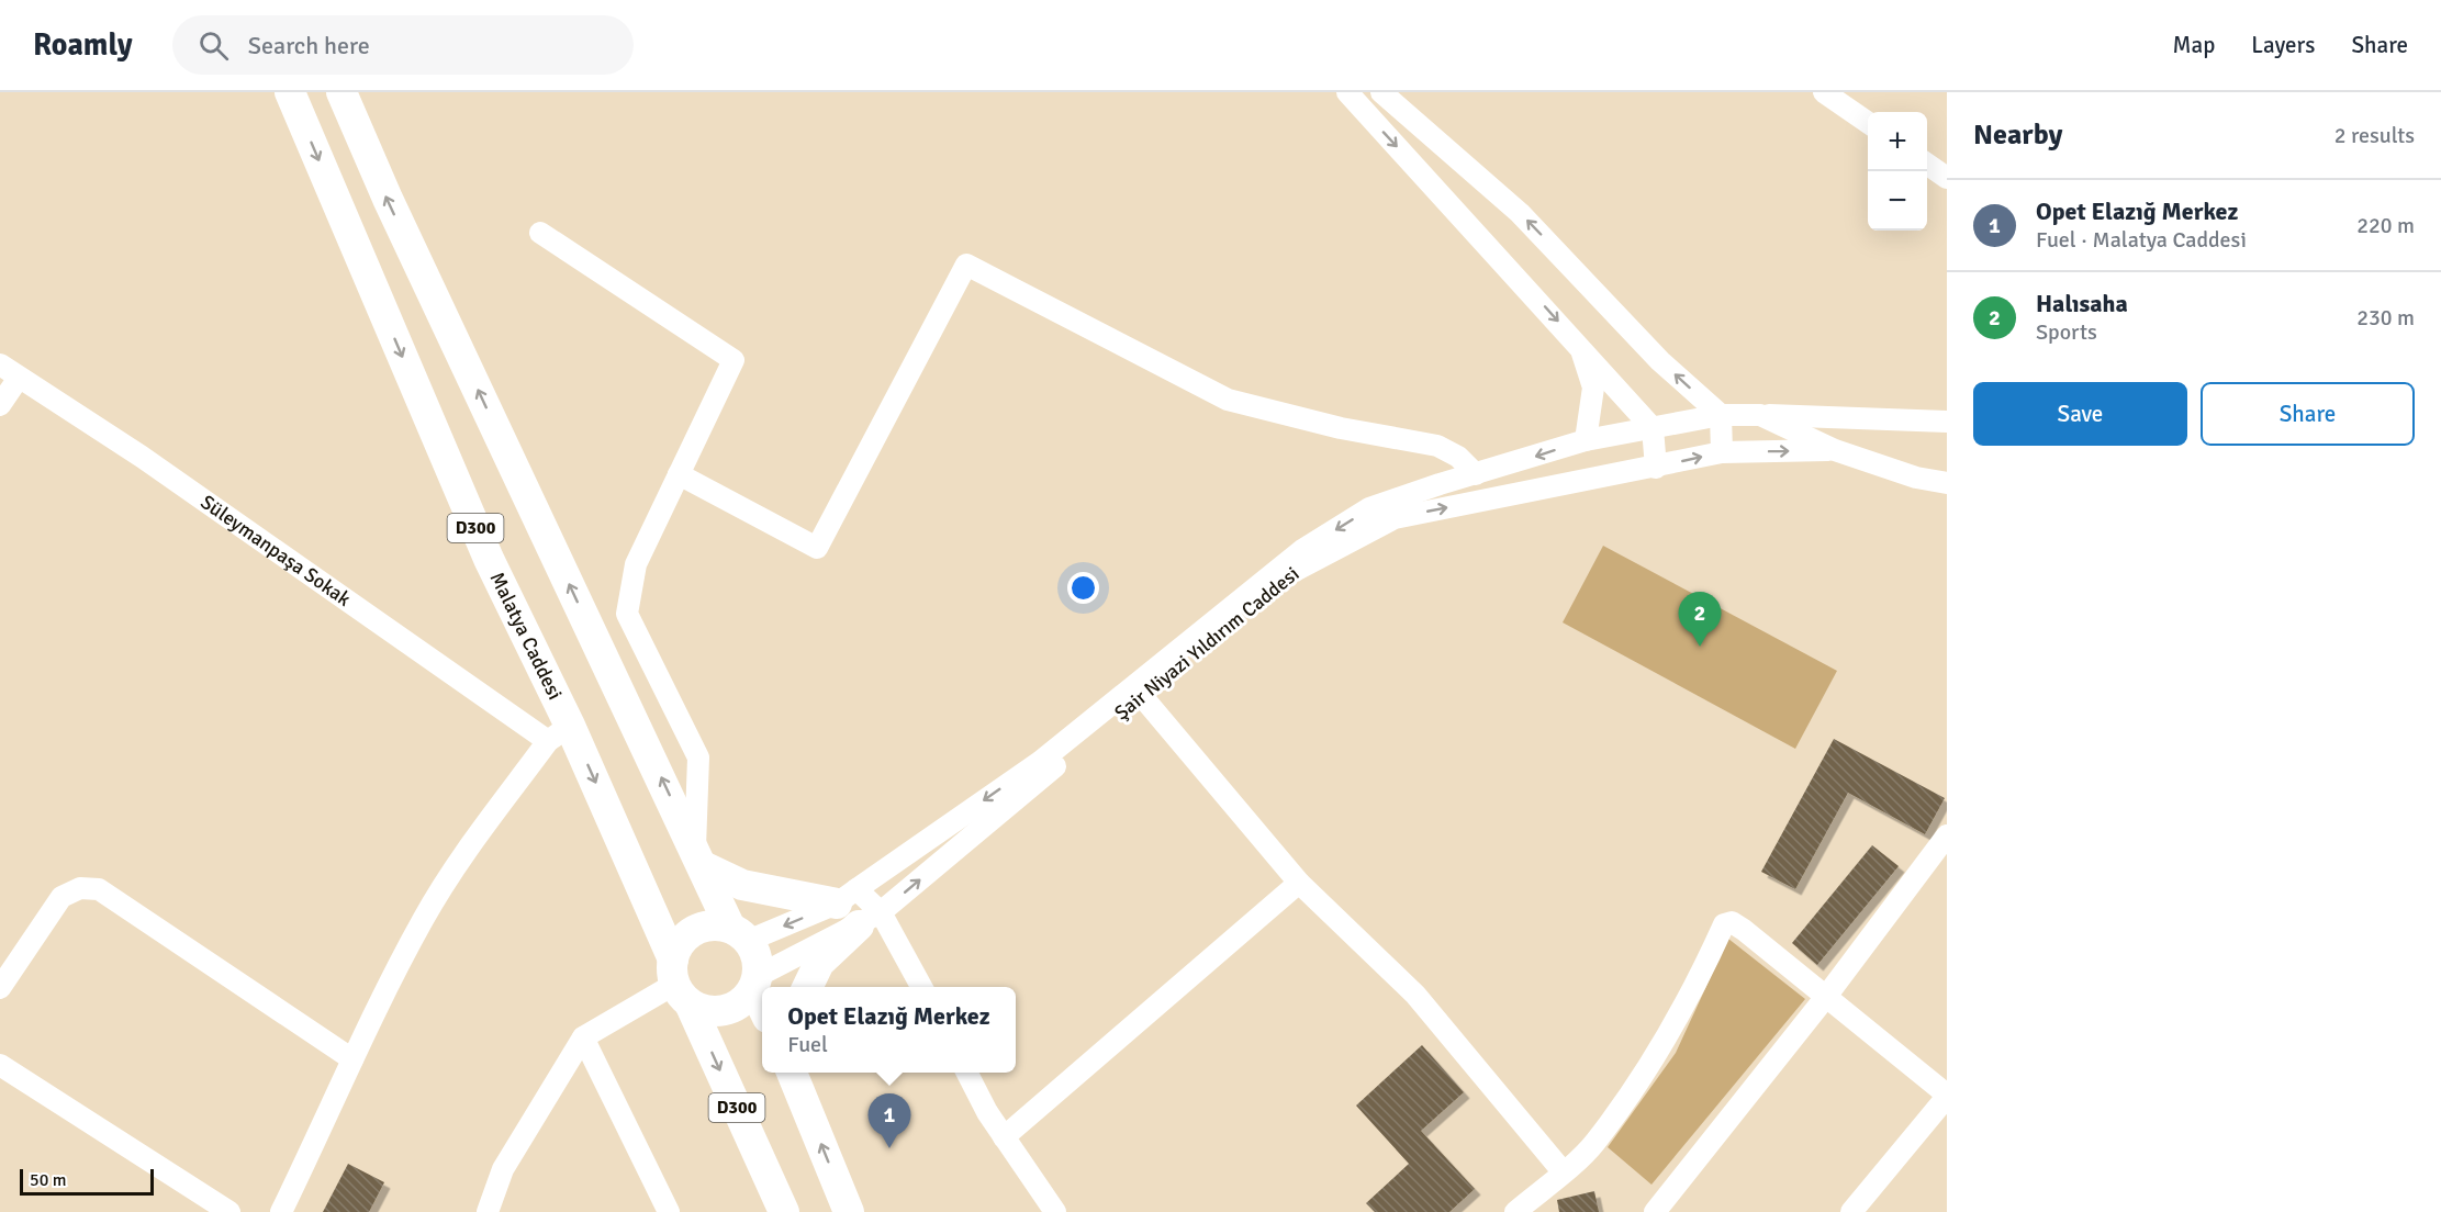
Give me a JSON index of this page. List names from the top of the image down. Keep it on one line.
{"streets":{"highway":["D300","Malatya Caddesi"],"street":["Süleymanpaşa Sokak","Şair Niyazi Yıldırım Caddesi"]},"crossings":[["Süleymanpaşa Sokak","Malatya Caddesi"],["Malatya Caddesi","Şair Niyazi Yıldırım Caddesi"]],"scale_bar":"50 m","page":{"header":"Roamly","search":"Search here","nav":["Map","Layers","Share"],"heading":["Nearby","2 results"],"map_buttons":["+","−"],"list":[{"mark":"1","name":"Opet Elazığ Merkez","note":"Fuel · Malatya Caddesi","value":"220 m"},{"mark":"2","name":"Halısaha","note":"Sports","value":"230 m"}],"buttons":["Save","Share"],"pins":["2","1"],"popup":["Opet Elazığ Merkez","Fuel"],"scale":"50 m"}}
